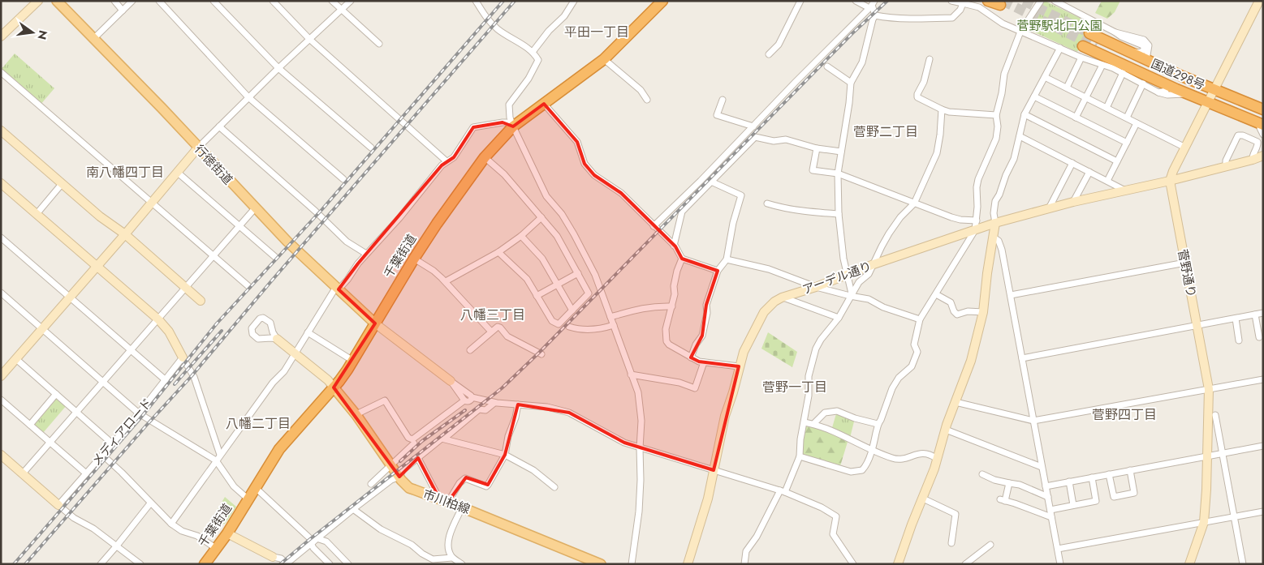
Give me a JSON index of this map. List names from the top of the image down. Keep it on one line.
{"streets":{"highway":["国道298号","千葉街道"],"main road":["行徳街道","市川柏線"],"street":["菅野通り","アーデル通り","メディアロード"]},"crossings":[["行徳街道","千葉街道"],["千葉街道","市川柏線"],["菅野通り","アーデル通り"]],"districts":["平田一丁目","菅野二丁目","南八幡四丁目","八幡三丁目","菅野一丁目","菅野四丁目","八幡二丁目"],"parks":["菅野駅北口公園"],"north":"right"}
